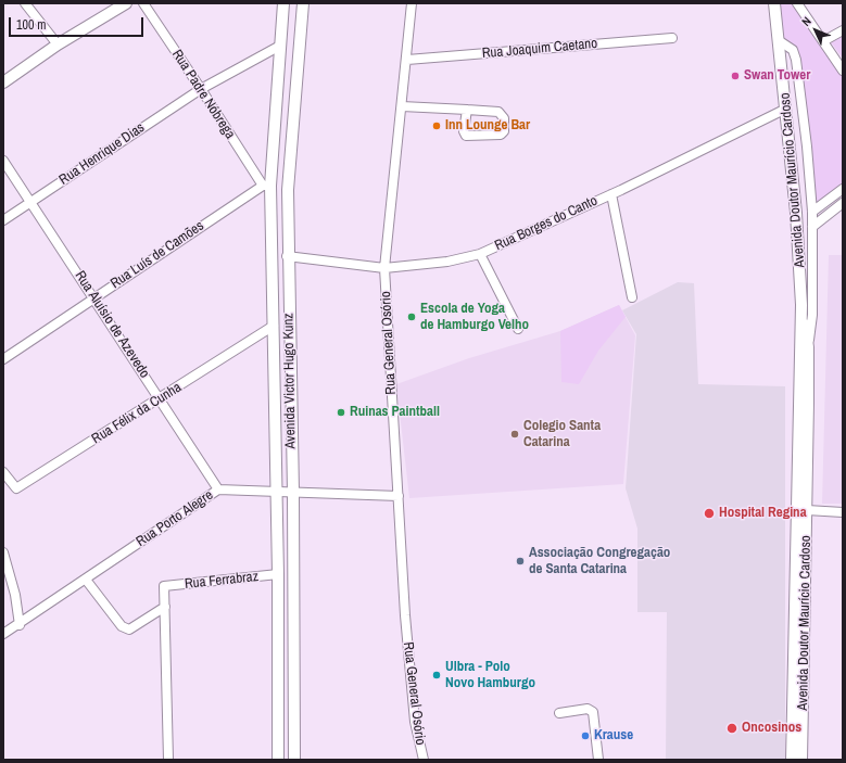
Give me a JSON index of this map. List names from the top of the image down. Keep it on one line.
{"streets":{"main road":["Avenida Doutor Maurício Cardoso","Avenida Victor Hugo Kunz"],"street":["Rua Joaquim Caetano","Rua Padre Nóbrega","Rua Henrique Dias","Rua Borges do Canto","Rua Luís de Camões","Rua Aluísio de Azevedo","Rua General Osório","Rua Félix da Cunha","Rua Porto Alegre","Rua Ferrabraz"]},"crossings":[["Rua Joaquim Caetano","Rua General Osório"],["Rua Padre Nóbrega","Rua Henrique Dias"],["Rua Padre Nóbrega","Rua Luís de Camões"],["Rua Padre Nóbrega","Avenida Victor Hugo Kunz"],["Rua Henrique Dias","Rua Aluísio de Azevedo"],["Rua Henrique Dias","Avenida Victor Hugo Kunz"],["Avenida Doutor Maurício Cardoso","Rua Borges do Canto"],["Rua Borges do Canto","Rua General Osório"],["Rua Borges do Canto","Avenida Victor Hugo Kunz"],["Rua Luís de Camões","Rua Aluísio de Azevedo"],["Rua Luís de Camões","Avenida Victor Hugo Kunz"],["Rua Aluísio de Azevedo","Rua Félix da Cunha"],["Rua Aluísio de Azevedo","Rua Porto Alegre"],["Rua General Osório","Rua Porto Alegre"],["Avenida Victor Hugo Kunz","Rua Félix da Cunha"],["Avenida Victor Hugo Kunz","Rua Porto Alegre"],["Avenida Victor Hugo Kunz","Rua Ferrabraz"]],"places":["Swan Tower","Inn Lounge Bar","Escola de Yoga de Hamburgo Velho","Ruinas Paintball","Colegio Santa Catarina","Hospital Regina","Associação Congregação de Santa Catarina","Ulbra - Polo Novo Hamburgo","Oncosinos","Krause"],"scale_bar":"100 m","north":"top left"}
